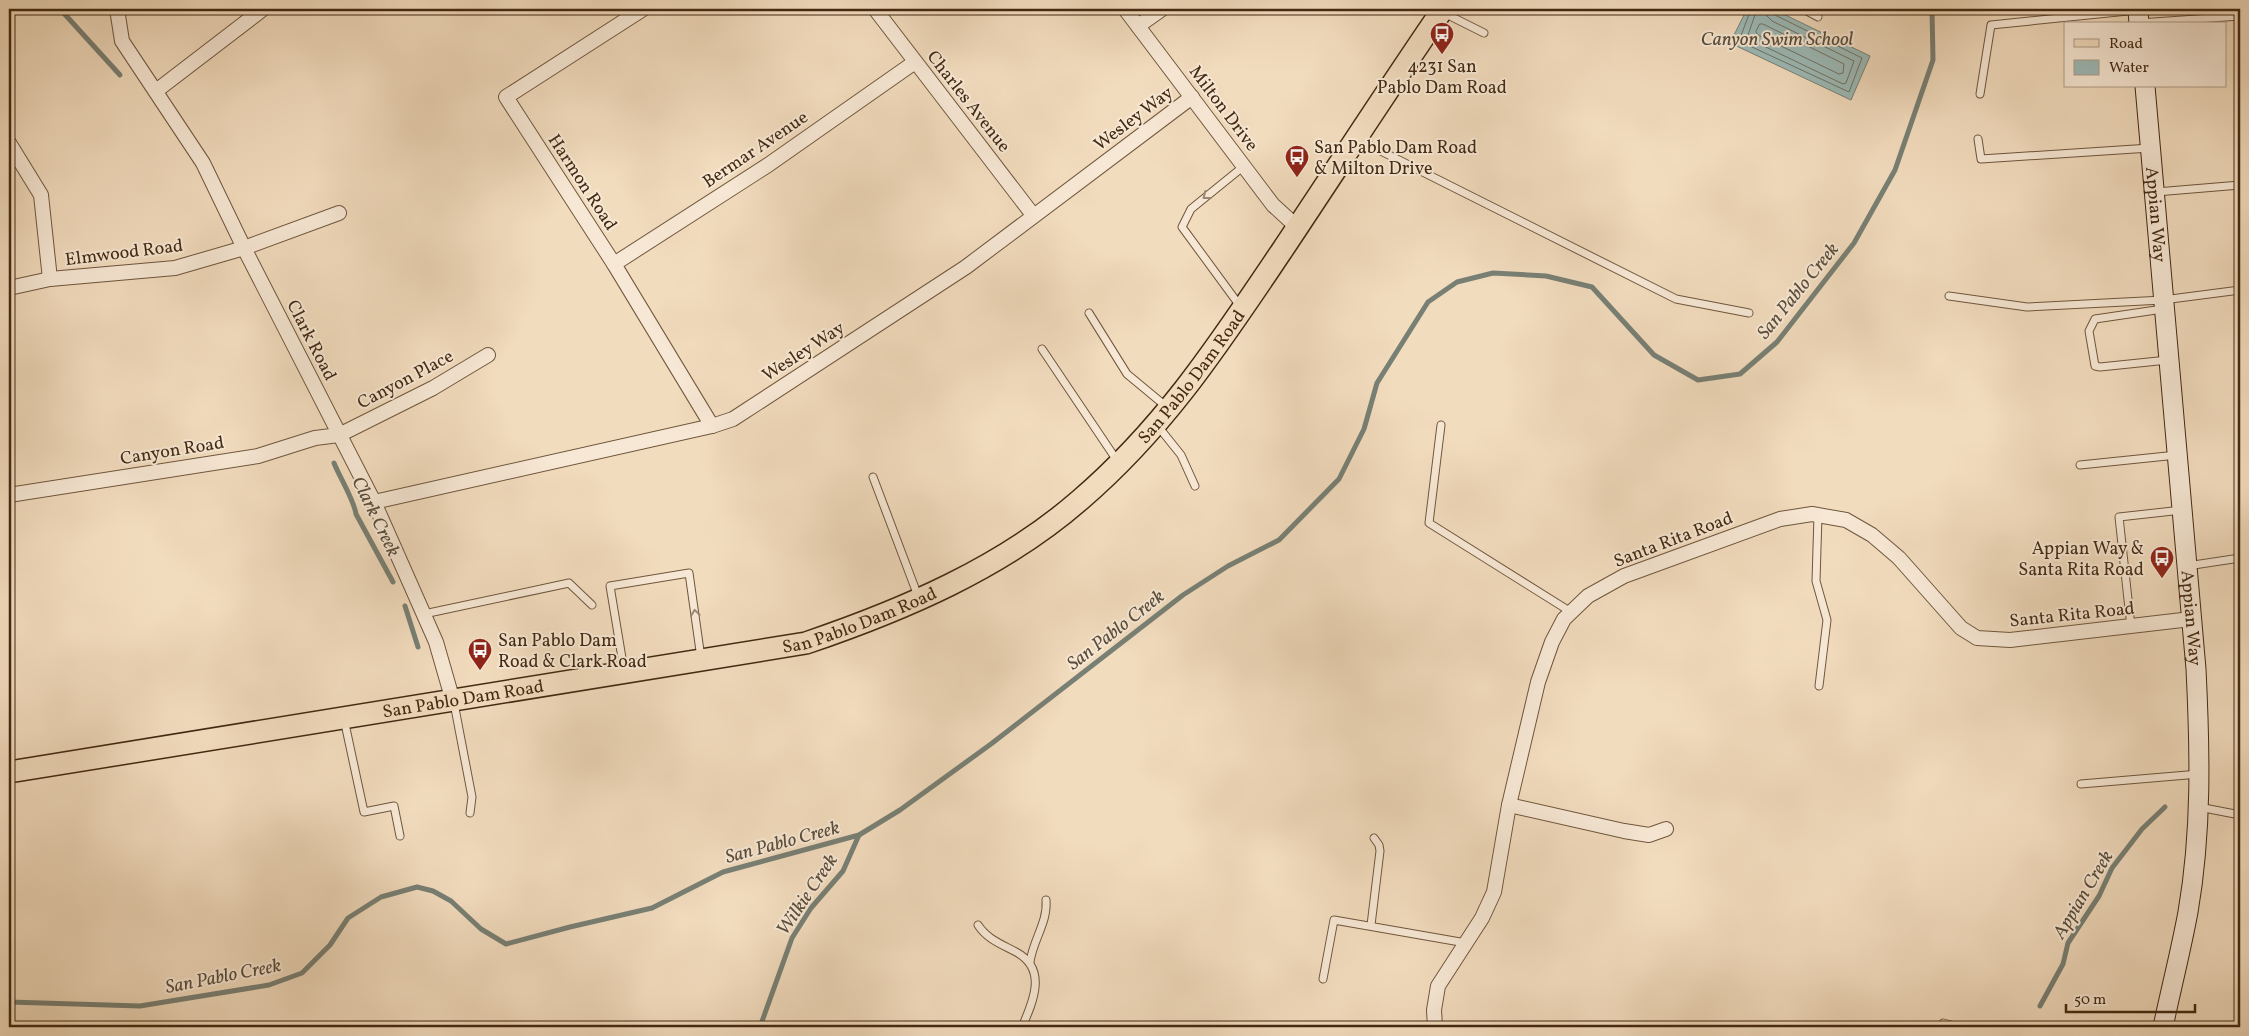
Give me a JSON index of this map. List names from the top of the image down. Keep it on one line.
{"streets":{"main road":["Appian Way","San Pablo Dam Road"],"street":["Charles Avenue","Milton Drive","Wesley Way","Bermar Avenue","Harmon Road","Elmwood Road","Clark Road","Canyon Place","Canyon Road","Santa Rita Road"]},"crossings":[["Charles Avenue","Wesley Way"],["Charles Avenue","Bermar Avenue"],["Milton Drive","Wesley Way"],["Milton Drive","San Pablo Dam Road"],["Wesley Way","Harmon Road"],["Wesley Way","Clark Road"],["Bermar Avenue","Harmon Road"],["Appian Way","Santa Rita Road"],["Elmwood Road","Clark Road"],["Clark Road","San Pablo Dam Road"],["Clark Road","Canyon Place"],["Clark Road","Canyon Road"],["Canyon Place","Canyon Road"]],"water":["Canyon Swim School","San Pablo Creek","Clark Creek","Wilkie Creek","Appian Creek"],"places":{"bus stop":["4231 San Pablo Dam Road","San Pablo Dam Road & Milton Drive","Appian Way & Santa Rita Road","San Pablo Dam Road & Clark Road"]},"legend":["Road","Water"],"scale_bar":"50 m"}
